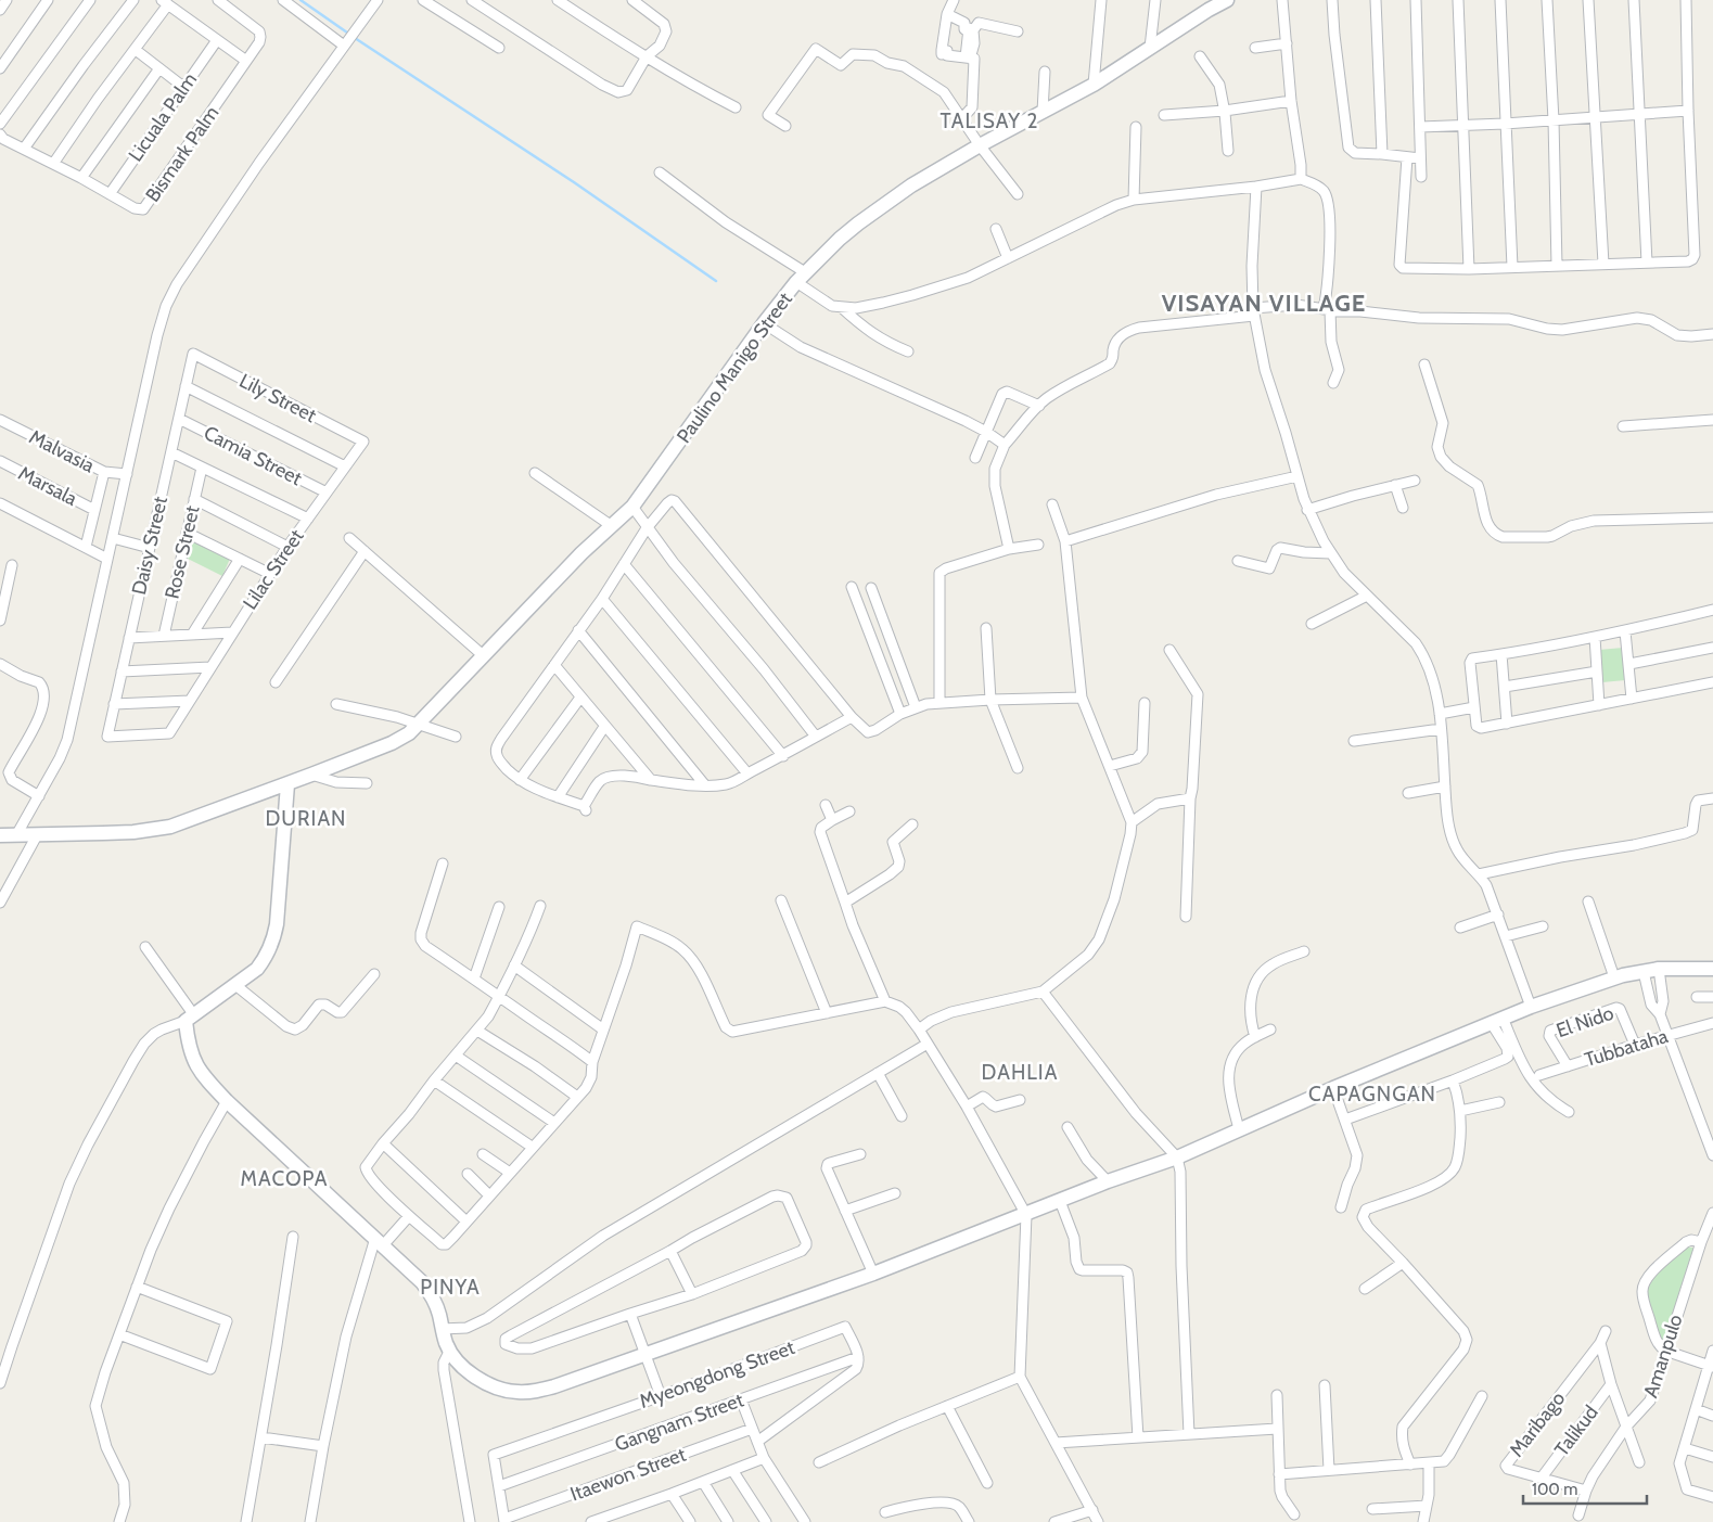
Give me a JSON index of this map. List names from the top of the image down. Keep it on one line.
{"streets":{"street":["Licuala Palm","Bismark Palm","Paulino Manigo Street","Lily Street","Malvasia","Camia Street","Marsala","Daisy Street","Rose Street","Lilac Street","El Nido","Tubbataha","Amanpulo","Myeongdong Street","Gangnam Street","Maribago","Talikud","Itaewon Street"]},"crossings":[["Licuala Palm","Bismark Palm"],["Lily Street","Daisy Street"],["Lily Street","Lilac Street"],["Camia Street","Daisy Street"],["Camia Street","Lilac Street"],["Daisy Street","Lilac Street"],["El Nido","Tubbataha"],["Amanpulo","Maribago"],["Myeongdong Street","Gangnam Street"],["Myeongdong Street","Itaewon Street"],["Maribago","Talikud"]],"districts":["TALISAY 2","VISAYAN VILLAGE","DURIAN","DAHLIA","CAPAGNGAN","MACOPA","PINYA"],"scale_bar":"100 m"}
